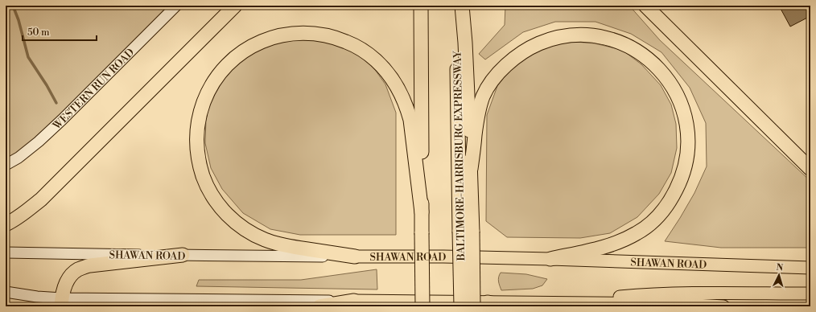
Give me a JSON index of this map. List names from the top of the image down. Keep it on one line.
{"streets":{"highway":["BALTIMORE-HARRISBURG EXPRESSWAY"],"main road":["WESTERN RUN ROAD","SHAWAN ROAD"]},"scale_bar":"50 m","north":"top"}
